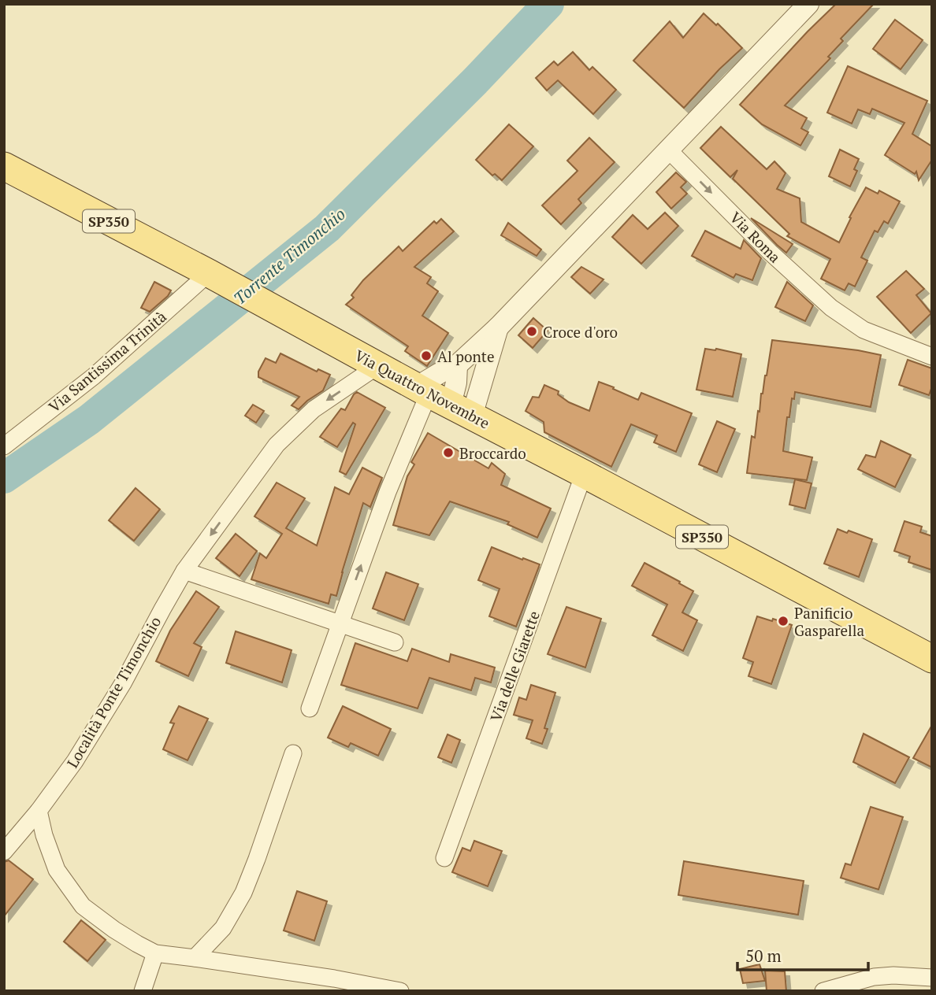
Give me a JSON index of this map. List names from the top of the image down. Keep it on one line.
{"streets":{"main road":["SP350","Via Quattro Novembre"],"street":["Via Roma","Via Santissima Trinità","Via delle Giarette","Località Ponte Timonchio"]},"crossings":[["SP350","Via Santissima Trinità"],["SP350","Via Quattro Novembre"],["Via Santissima Trinità","Via Quattro Novembre"],["Via Quattro Novembre","Via delle Giarette"],["Via Quattro Novembre","Località Ponte Timonchio"]],"one_way":["Via Roma"],"water":["Torrente Timonchio"],"places":["Croce d'oro","Al ponte","Broccardo","Panificio Gasparella"],"scale_bar":"50 m"}
